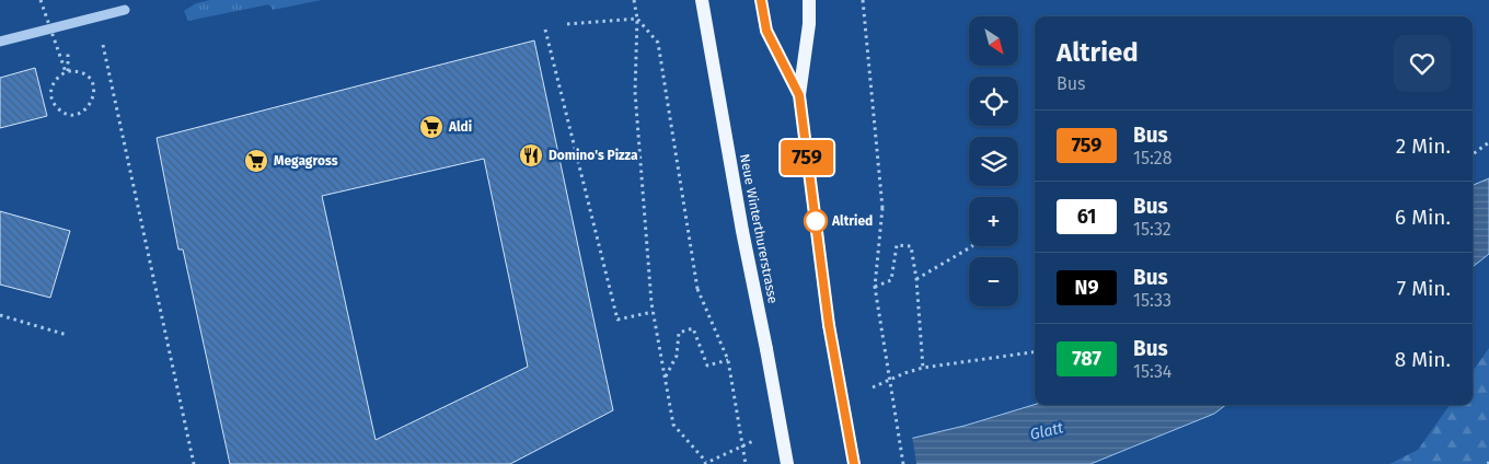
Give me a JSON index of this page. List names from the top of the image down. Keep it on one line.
{"streets":{"main road":["Neue Winterthurerstrasse"]},"water":["Glatt"],"places":{"supermarket":["Aldi","Megagross"],"restaurant":["Domino's Pizza"],"other":["Altried"]},"lines":["bus line 759"],"north":"bottom right","page":{"on_map":"759","map_buttons":["+","−"],"heading":["Altried","Bus"],"list":[{"mark":"759","name":"Bus","note":"15:28","value":"2 Min."},{"mark":"61","name":"Bus","note":"15:32","value":"6 Min."},{"mark":"N9","name":"Bus","note":"15:33","value":"7 Min."},{"mark":"787","name":"Bus","note":"15:34","value":"8 Min."}]}}
